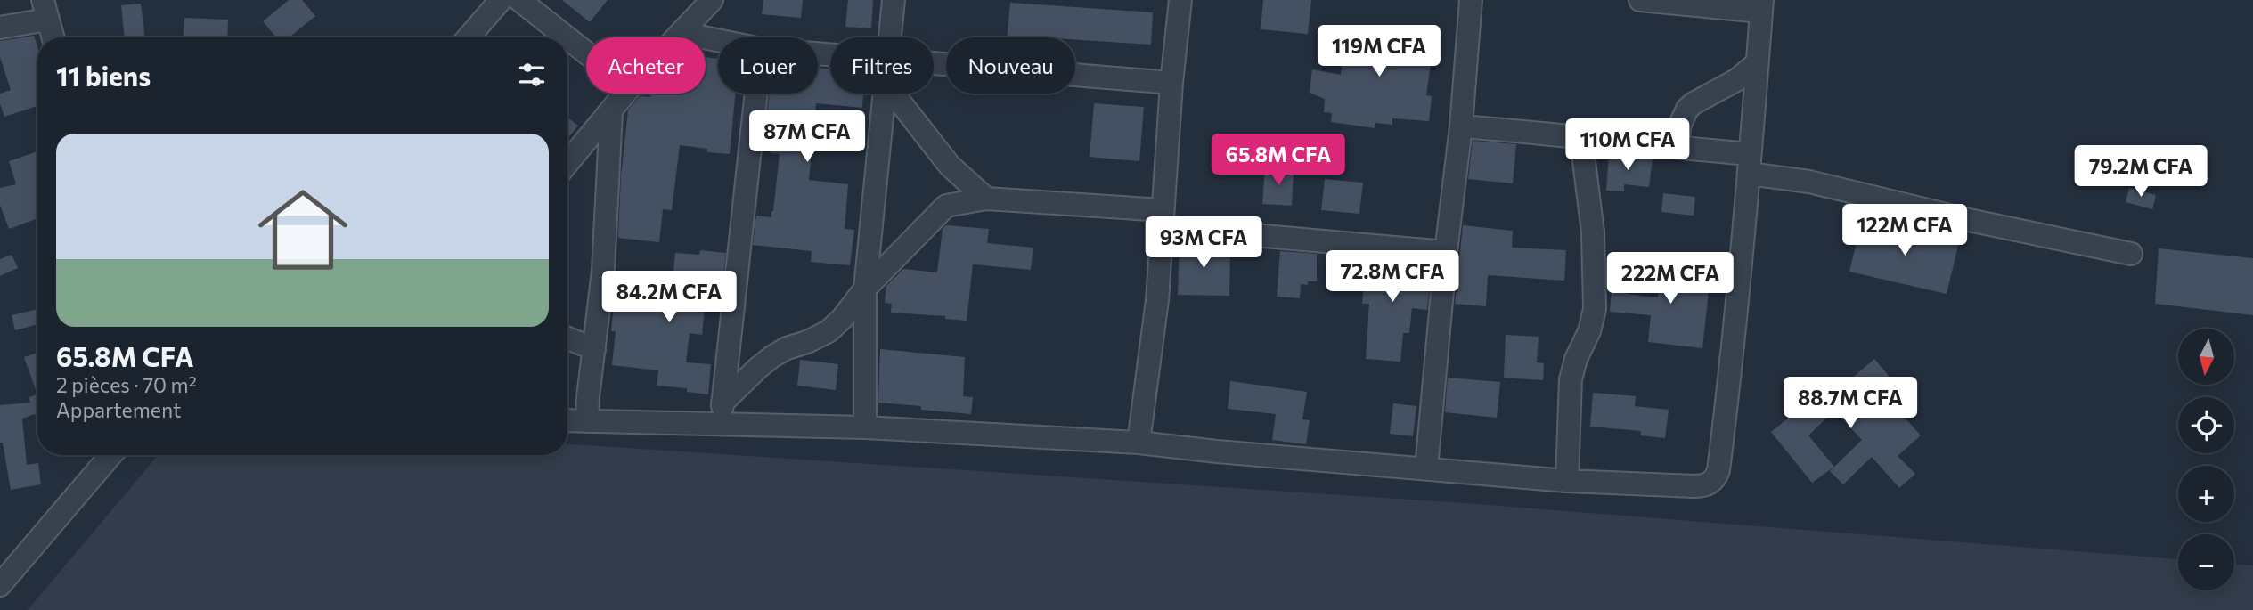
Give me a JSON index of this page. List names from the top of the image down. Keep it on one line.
{"north":"bottom","page":{"price":["119M CFA","87M CFA","110M CFA","65.8M CFA","79.2M CFA","122M CFA","93M CFA","72.8M CFA","222M CFA","84.2M CFA","88.7M CFA"],"chip":["Acheter","Louer","Filtres","Nouveau"],"heading":"11 biens","list":[{"name":"65.8M CFA","note":"2 pièces · 70 m² · Appartement"}],"map_buttons":["+","−"]}}
